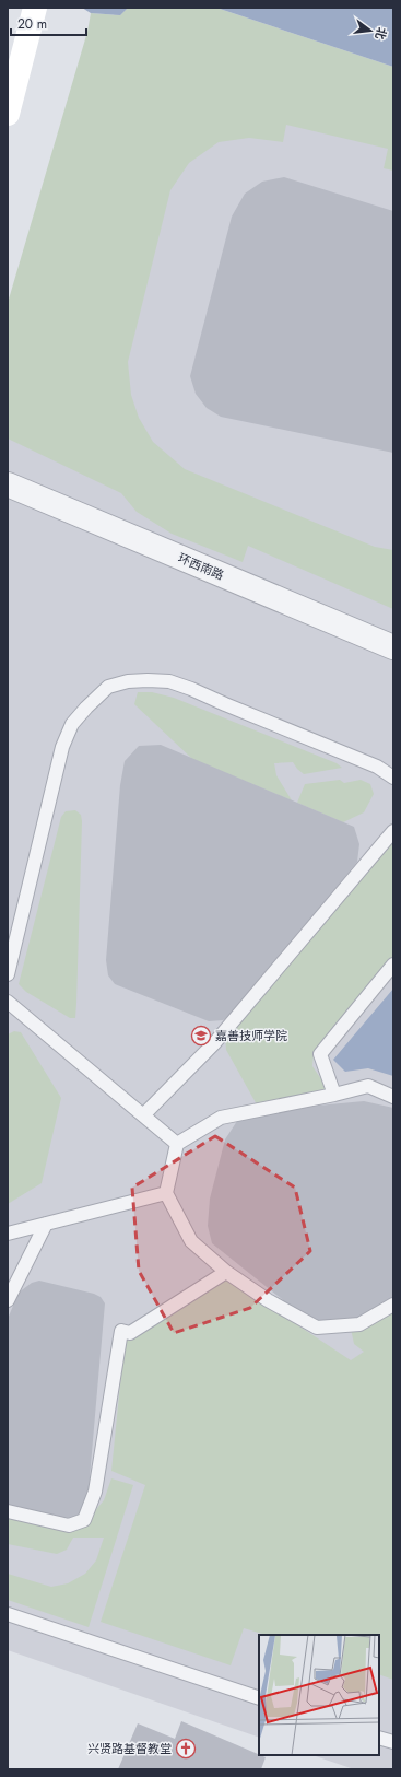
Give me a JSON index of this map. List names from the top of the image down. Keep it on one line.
{"streets":{"street":["环西南路"]},"places":{"school or university":["嘉善技师学院"],"church":["兴贤路基督教堂"]},"scale_bar":"20 m","north":"right"}
